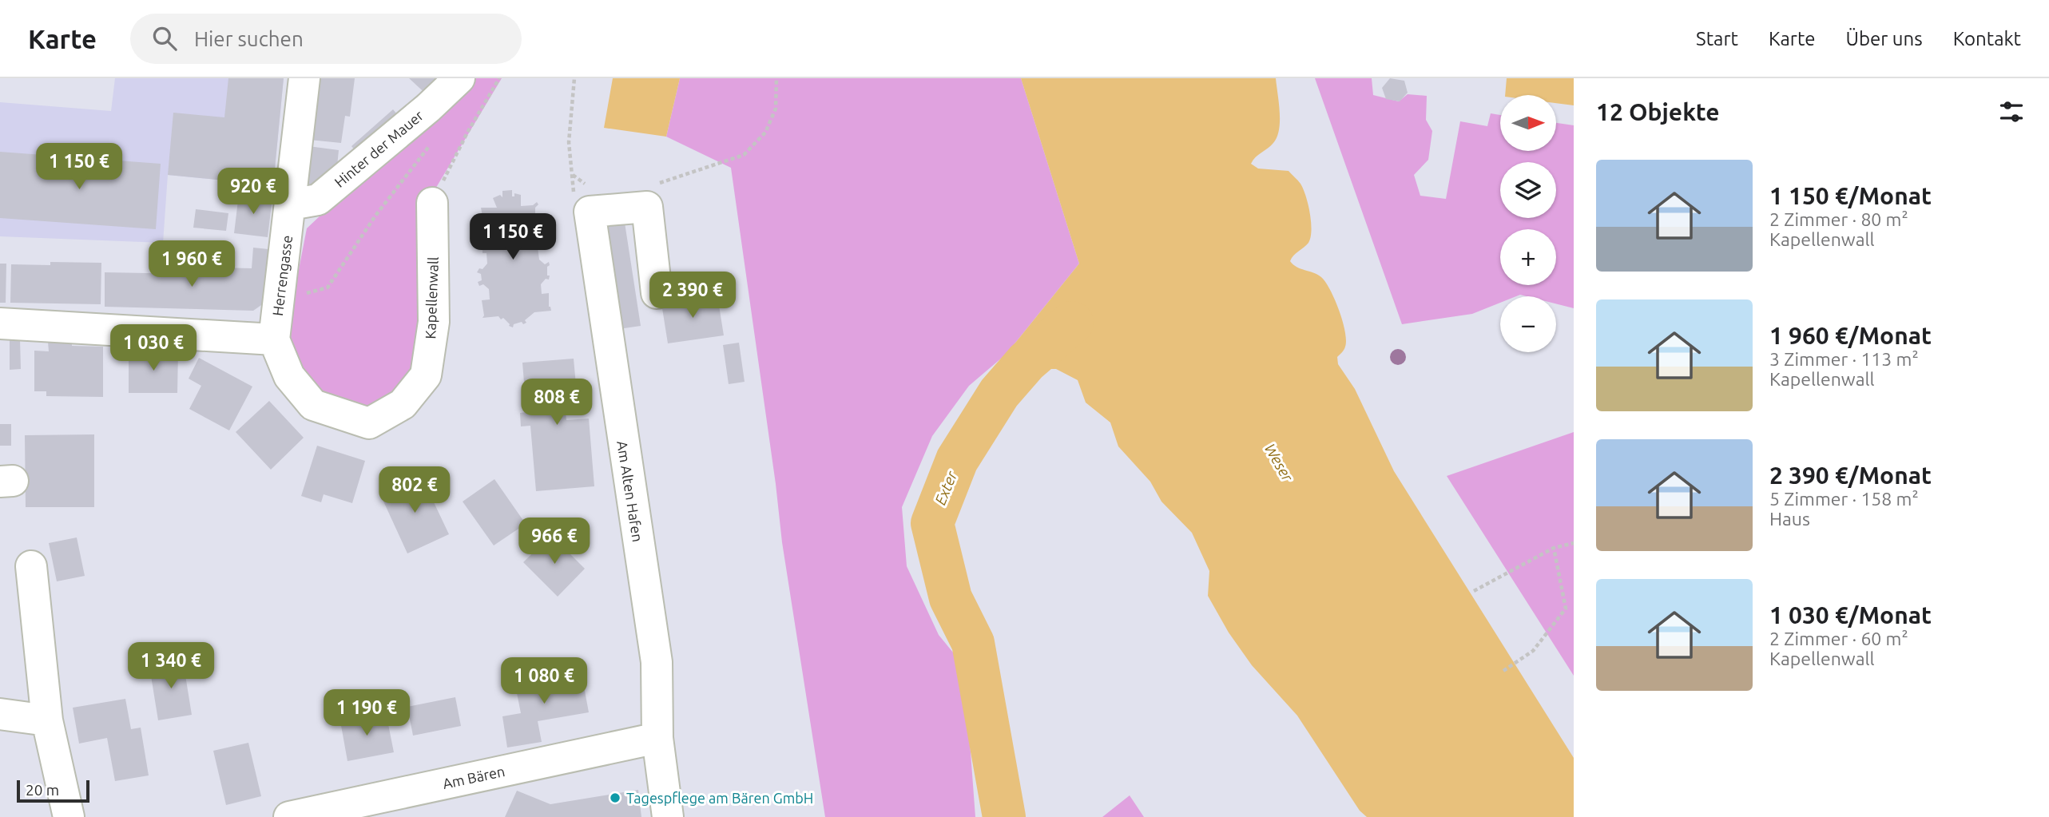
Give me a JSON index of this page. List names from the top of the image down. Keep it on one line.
{"streets":{"street":["Hinter der Mauer","Herrengasse","Kapellenwall","Am Alten Hafen","Am Bären"]},"crossings":[["Hinter der Mauer","Herrengasse"],["Herrengasse","Kapellenwall"],["Am Alten Hafen","Am Bären"]],"water":["Weser","Exter"],"places":["Tagespflege am Bären GmbH"],"scale_bar":"20 m","north":"right","page":{"header":"Karte","search":"Hier suchen","nav":["Start","Karte","Über uns","Kontakt"],"heading":"12 Objekte","map_buttons":["+","−"],"price":["1 150 €","920 €","1 150 €","1 960 €","2 390 €","1 030 €","808 €","802 €","966 €","1 340 €","1 080 €","1 190 €"],"list":[{"name":"1 150 €/Monat","note":"2 Zimmer · 80 m² · Kapellenwall"},{"name":"1 960 €/Monat","note":"3 Zimmer · 113 m² · Kapellenwall"},{"name":"2 390 €/Monat","note":"5 Zimmer · 158 m² · Haus"},{"name":"1 030 €/Monat","note":"2 Zimmer · 60 m² · Kapellenwall"}],"scale":"20 m"}}
